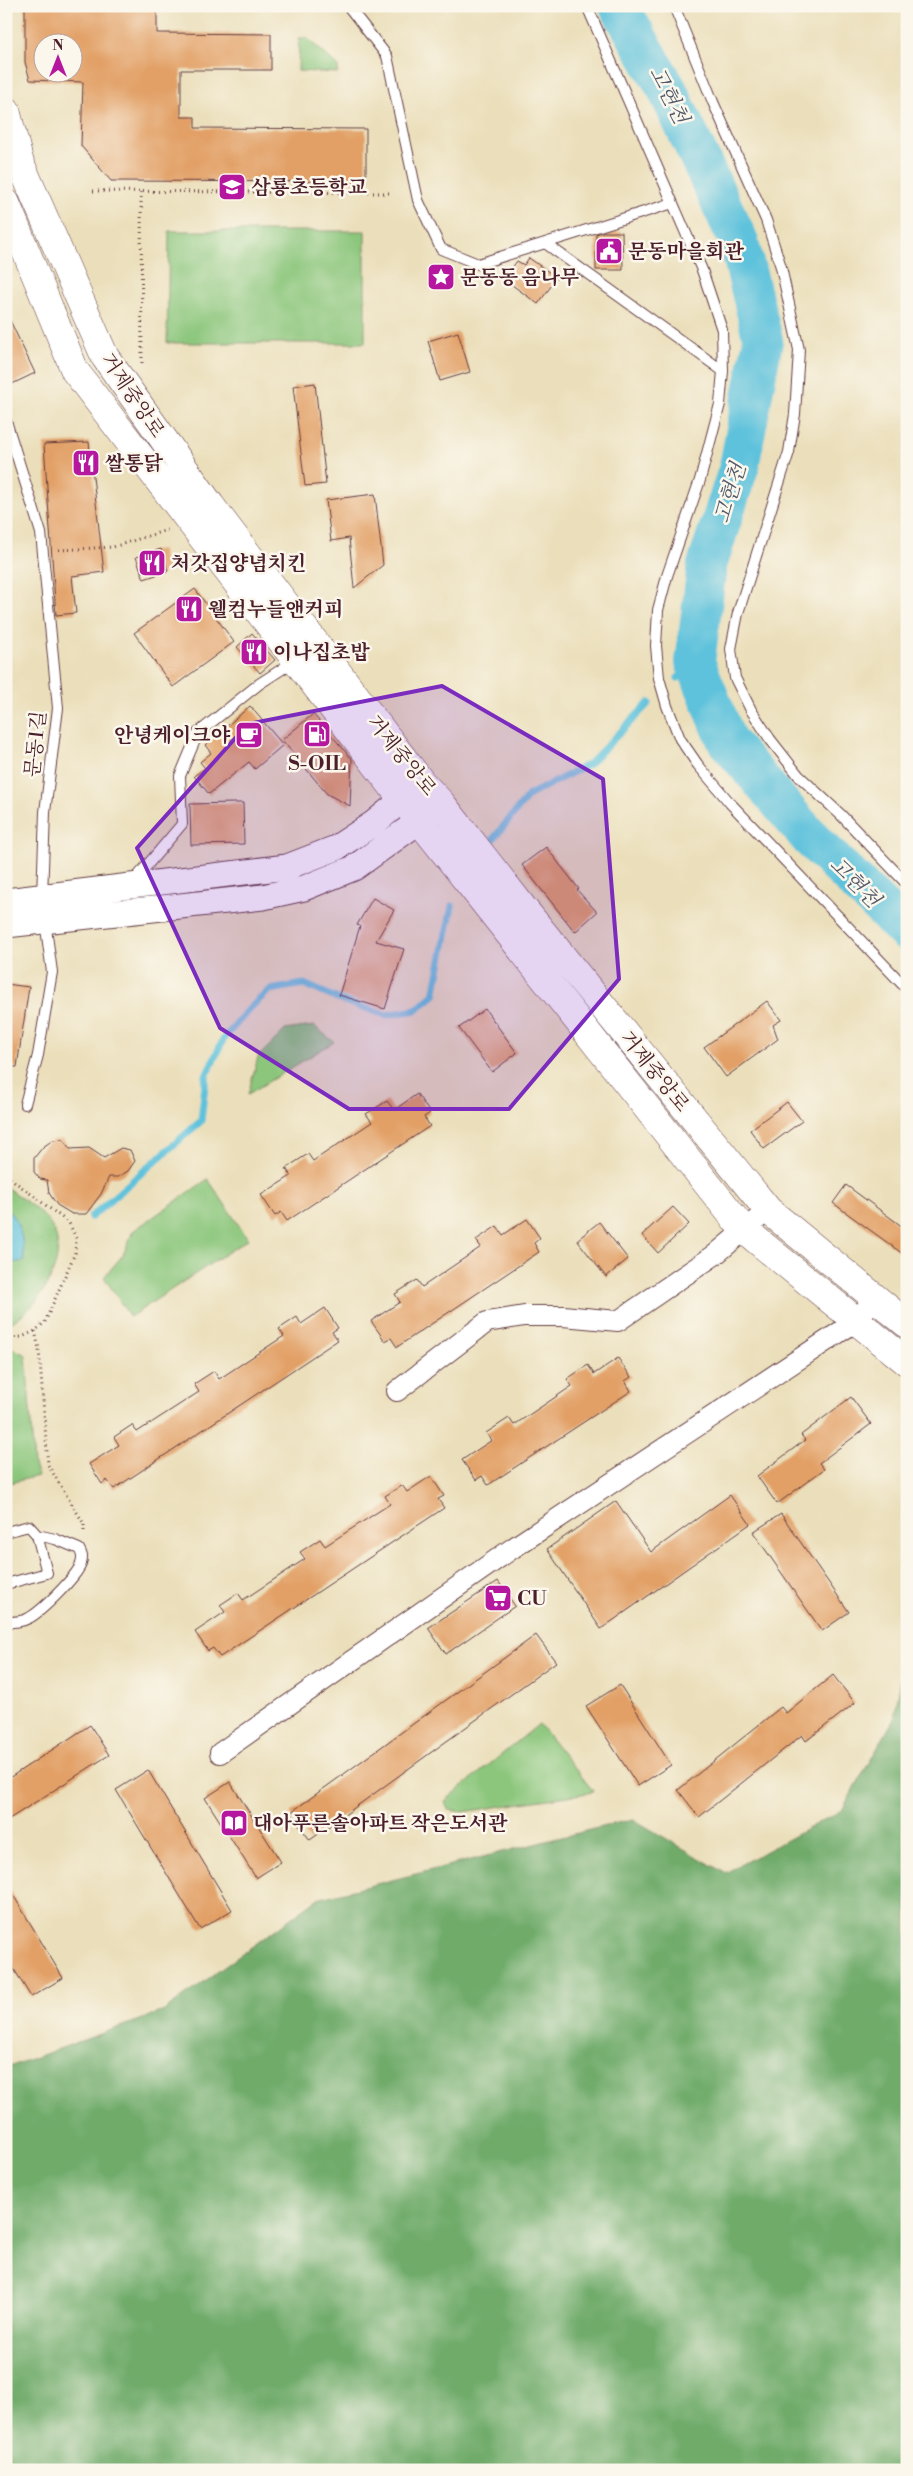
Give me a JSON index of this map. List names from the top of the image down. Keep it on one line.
{"streets":{"main road":["거제중앙로"],"lane":["문동1길"]},"water":["고현천"],"places":{"school or university":["삼룡초등학교"],"public building":["문동마을회관"],"place":["문동동 음나무"],"restaurant":["쌀통닭","처갓집양념치킨","웰컴누들앤커피","이나집초밥"],"fuel station":["S-OIL"],"cafe":["안녕케이크야"],"supermarket":["CU"],"library":["대아푸른솔아파트 작은도서관"]},"north":"top"}
